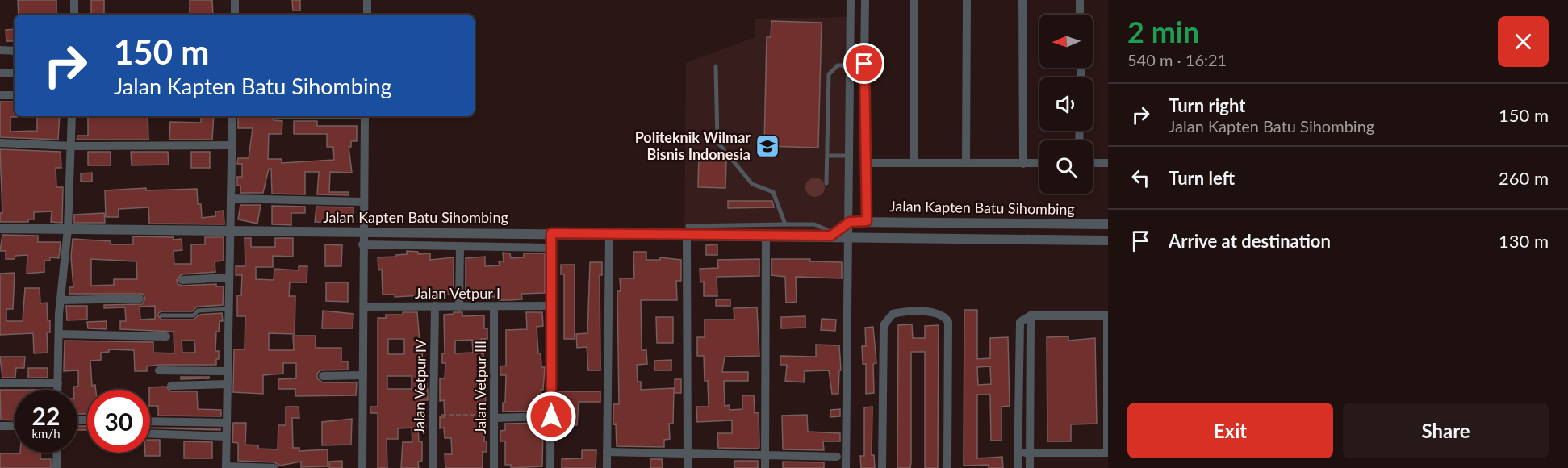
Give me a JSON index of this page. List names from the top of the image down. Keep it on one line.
{"streets":{"street":["Jalan Kapten Batu Sihombing","Jalan Vetpur I","Jalan Vetpur IV","Jalan Vetpur III"]},"crossings":[["Jalan Vetpur I","Jalan Vetpur IV"],["Jalan Vetpur I","Jalan Vetpur III"]],"places":{"school or university":["Politeknik Wilmar Bisnis Indonesia"]},"north":"left","page":{"heading":["2 min","540 m · 16:21"],"turn":["150 m","Jalan Kapten Batu Sihombing"],"list":[{"name":"Turn right","note":"Jalan Kapten Batu Sihombing","value":"150 m"},{"name":"Turn left","value":"260 m"},{"name":"Arrive at destination","value":"130 m"}],"speed":"22 km/h","limit":"30","buttons":["Exit","Share"]}}
